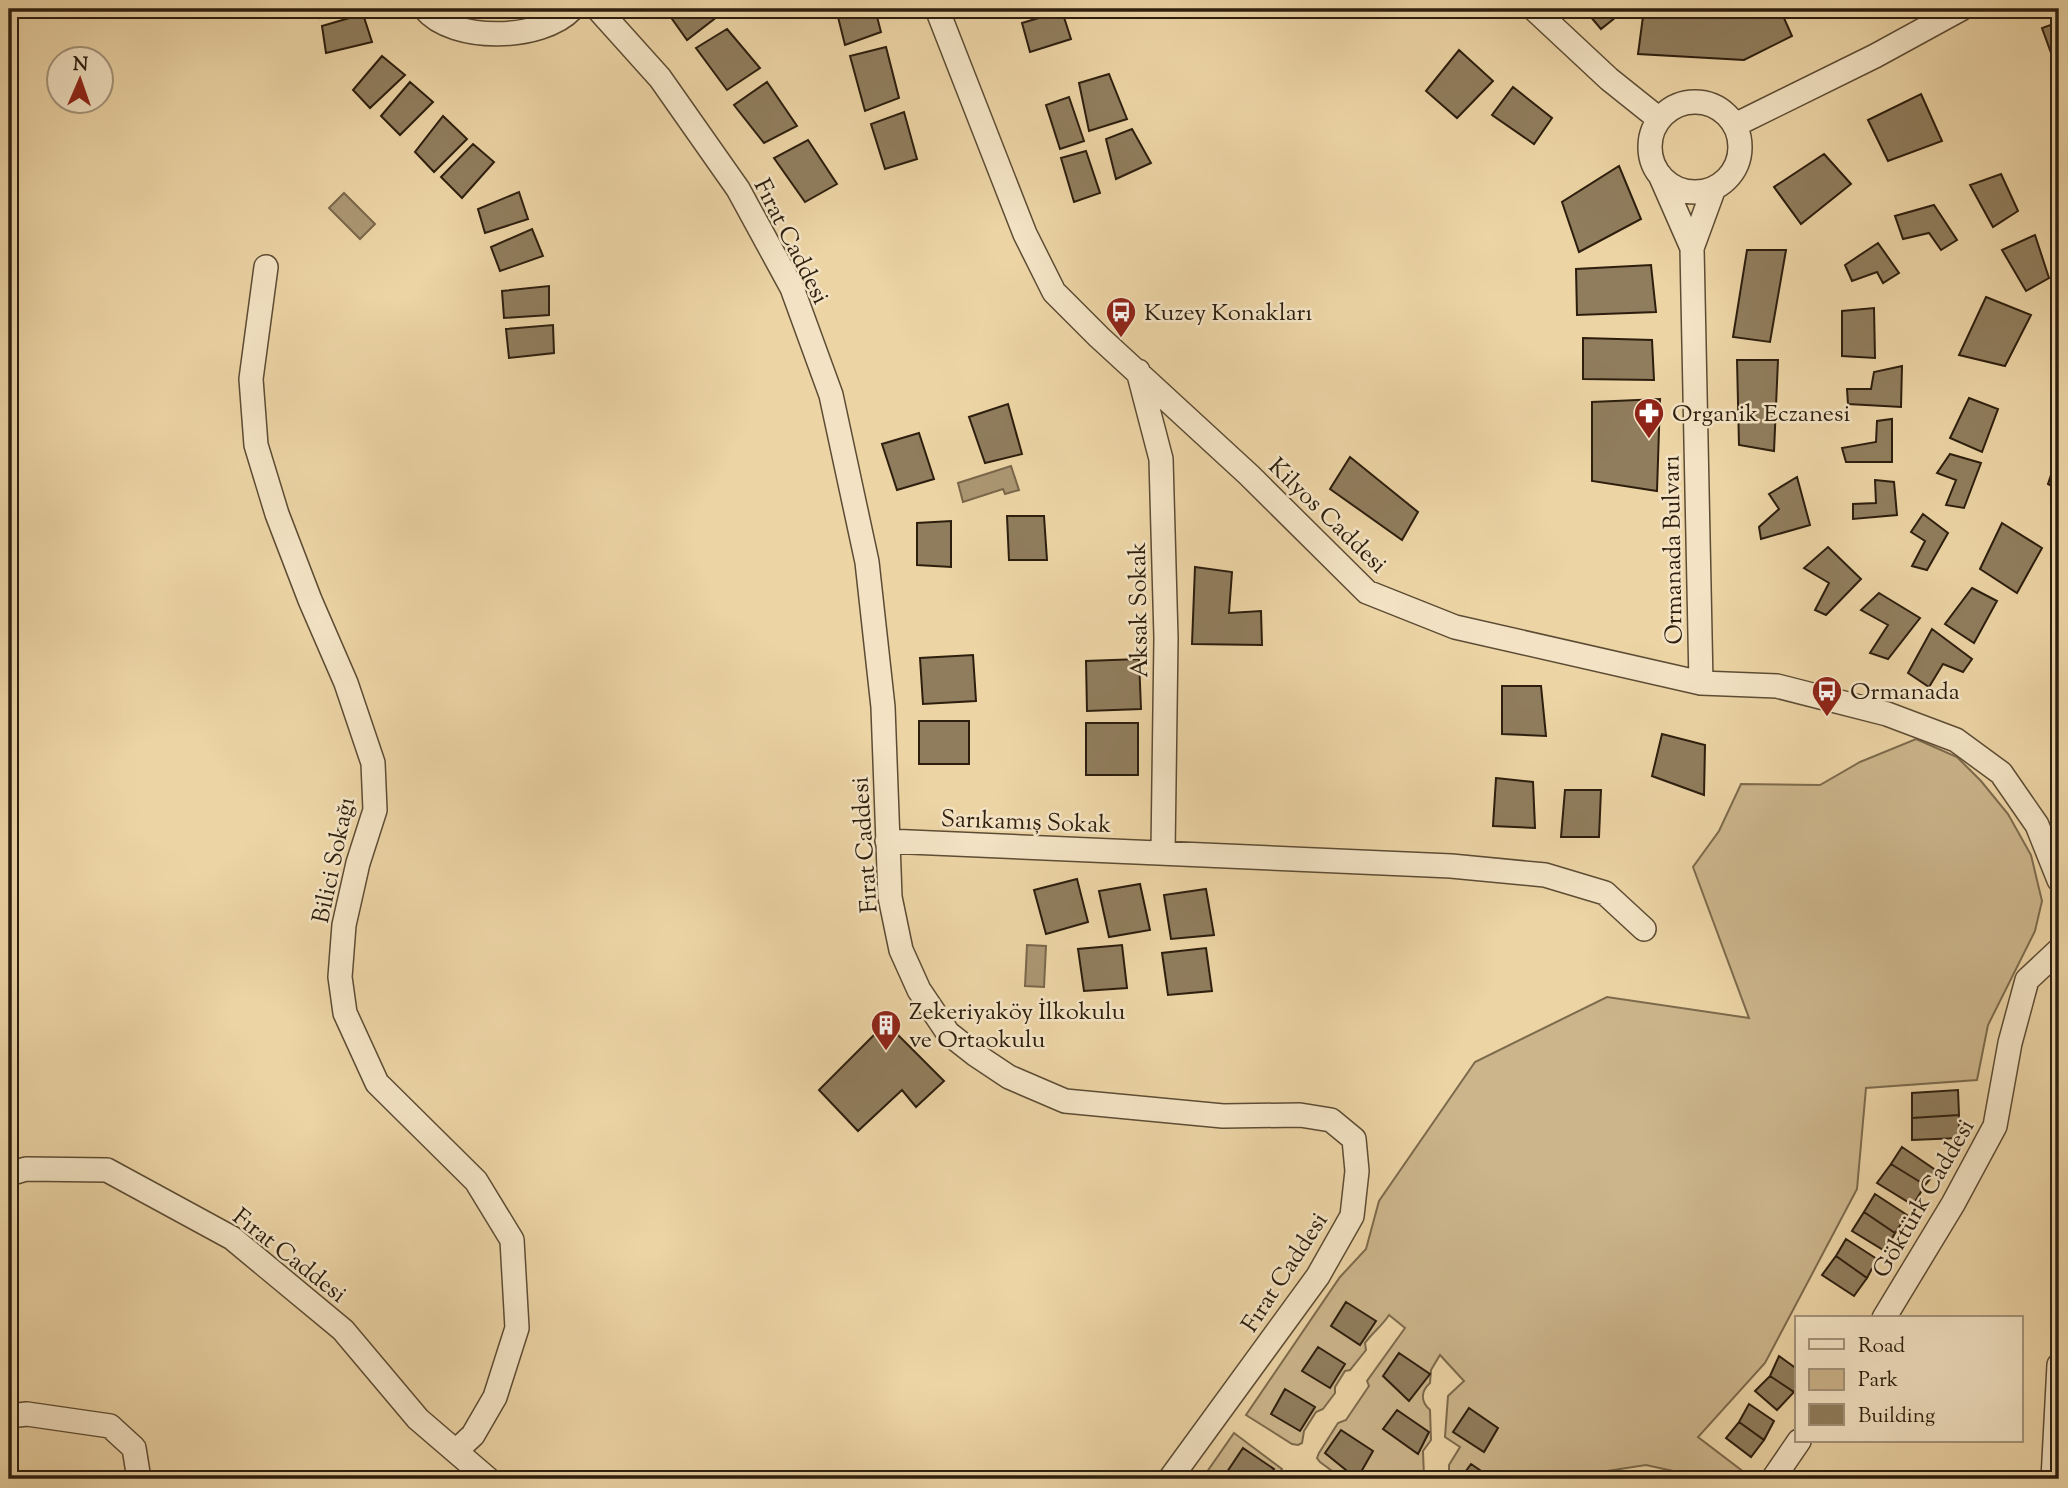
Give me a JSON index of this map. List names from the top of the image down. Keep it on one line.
{"streets":{"street":["Fırat Caddesi","Kilyos Caddesi","Ormanada Bulvarı","Aksak Sokak","Sarıkamış Sokak","Bilici Sokağı","Göktürk Caddesi"]},"crossings":[["Fırat Caddesi","Sarıkamış Sokak"],["Fırat Caddesi","Bilici Sokağı"],["Kilyos Caddesi","Ormanada Bulvarı"],["Kilyos Caddesi","Aksak Sokak"],["Aksak Sokak","Sarıkamış Sokak"]],"places":{"bus stop":["Kuzey Konakları","Ormanada"],"pharmacy":["Organik Eczanesi"],"building":["Zekeriyaköy İlkokulu ve Ortaokulu"]},"legend":["Road","Park","Building"],"north":"top"}
